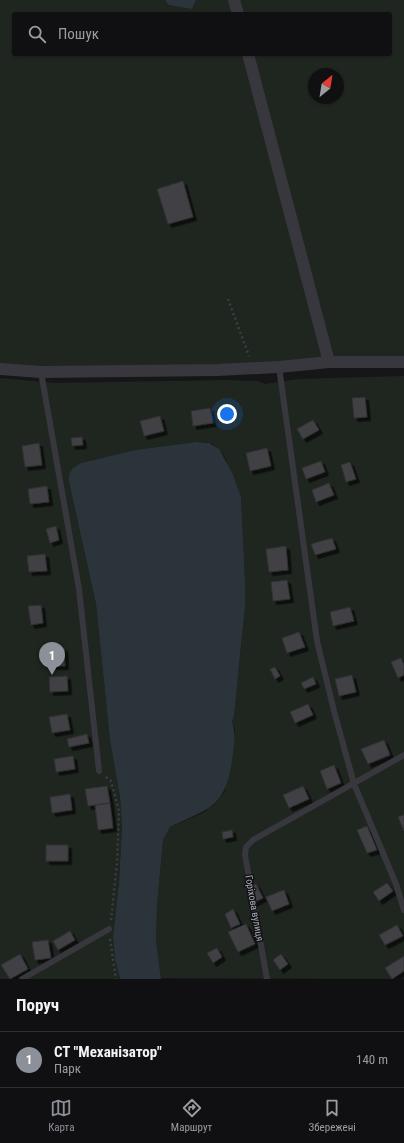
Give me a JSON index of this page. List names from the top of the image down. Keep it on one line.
{"streets":{"lane":["Горіхова вулиця"]},"north":"top right","page":{"search":"Пошук","pins":"1","heading":"Поруч","list":[{"mark":"1","name":"СТ \"Механізатор\"","note":"Парк","value":"140 m"}],"nav":["Карта","Маршрут","Збережені"]}}
